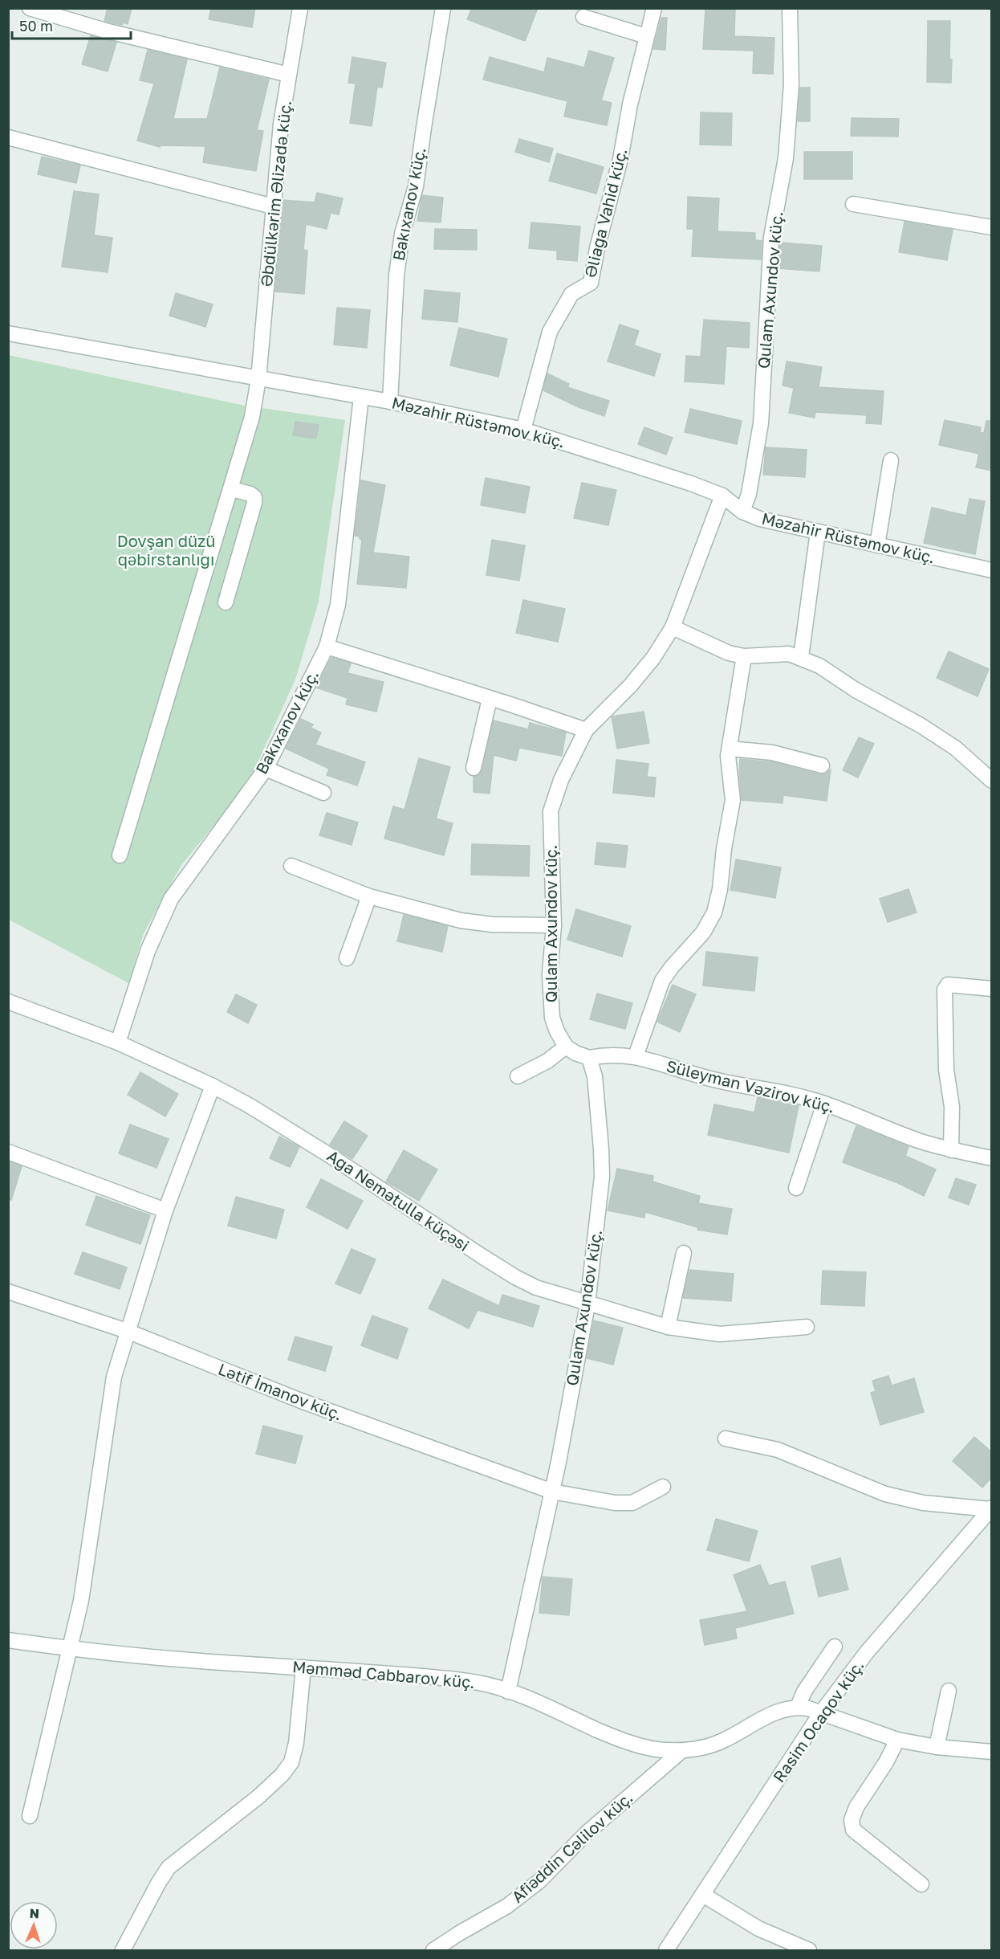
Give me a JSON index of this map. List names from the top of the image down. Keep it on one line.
{"streets":{"street":["Əbdülkərim Əlizadə küç.","Bakıxanov küç.","Əliağa Vahid küç.","Qulam Axundov küç.","Məzahir Rüstəmov küç.","Süleyman Vəzirov küç.","Ağa Nemətulla küçəsi","Lətif İmanov küç.","Məmməd Cabbarov küç.","Rasim Ocaqov küç.","Afiəddin Cəlilov küç."]},"crossings":[["Əbdülkərim Əlizadə küç.","Məzahir Rüstəmov küç."],["Bakıxanov küç.","Məzahir Rüstəmov küç."],["Bakıxanov küç.","Ağa Nemətulla küçəsi"],["Əliağa Vahid küç.","Məzahir Rüstəmov küç."],["Qulam Axundov küç.","Məzahir Rüstəmov küç."],["Qulam Axundov küç.","Süleyman Vəzirov küç."],["Qulam Axundov küç.","Ağa Nemətulla küçəsi"],["Qulam Axundov küç.","Lətif İmanov küç."],["Qulam Axundov küç.","Məmməd Cabbarov küç."],["Məmməd Cabbarov küç.","Rasim Ocaqov küç."],["Məmməd Cabbarov küç.","Afiəddin Cəlilov küç."]],"parks":["Dovşan düzü qəbirstanlığı"],"scale_bar":"50 m","north":"top"}
